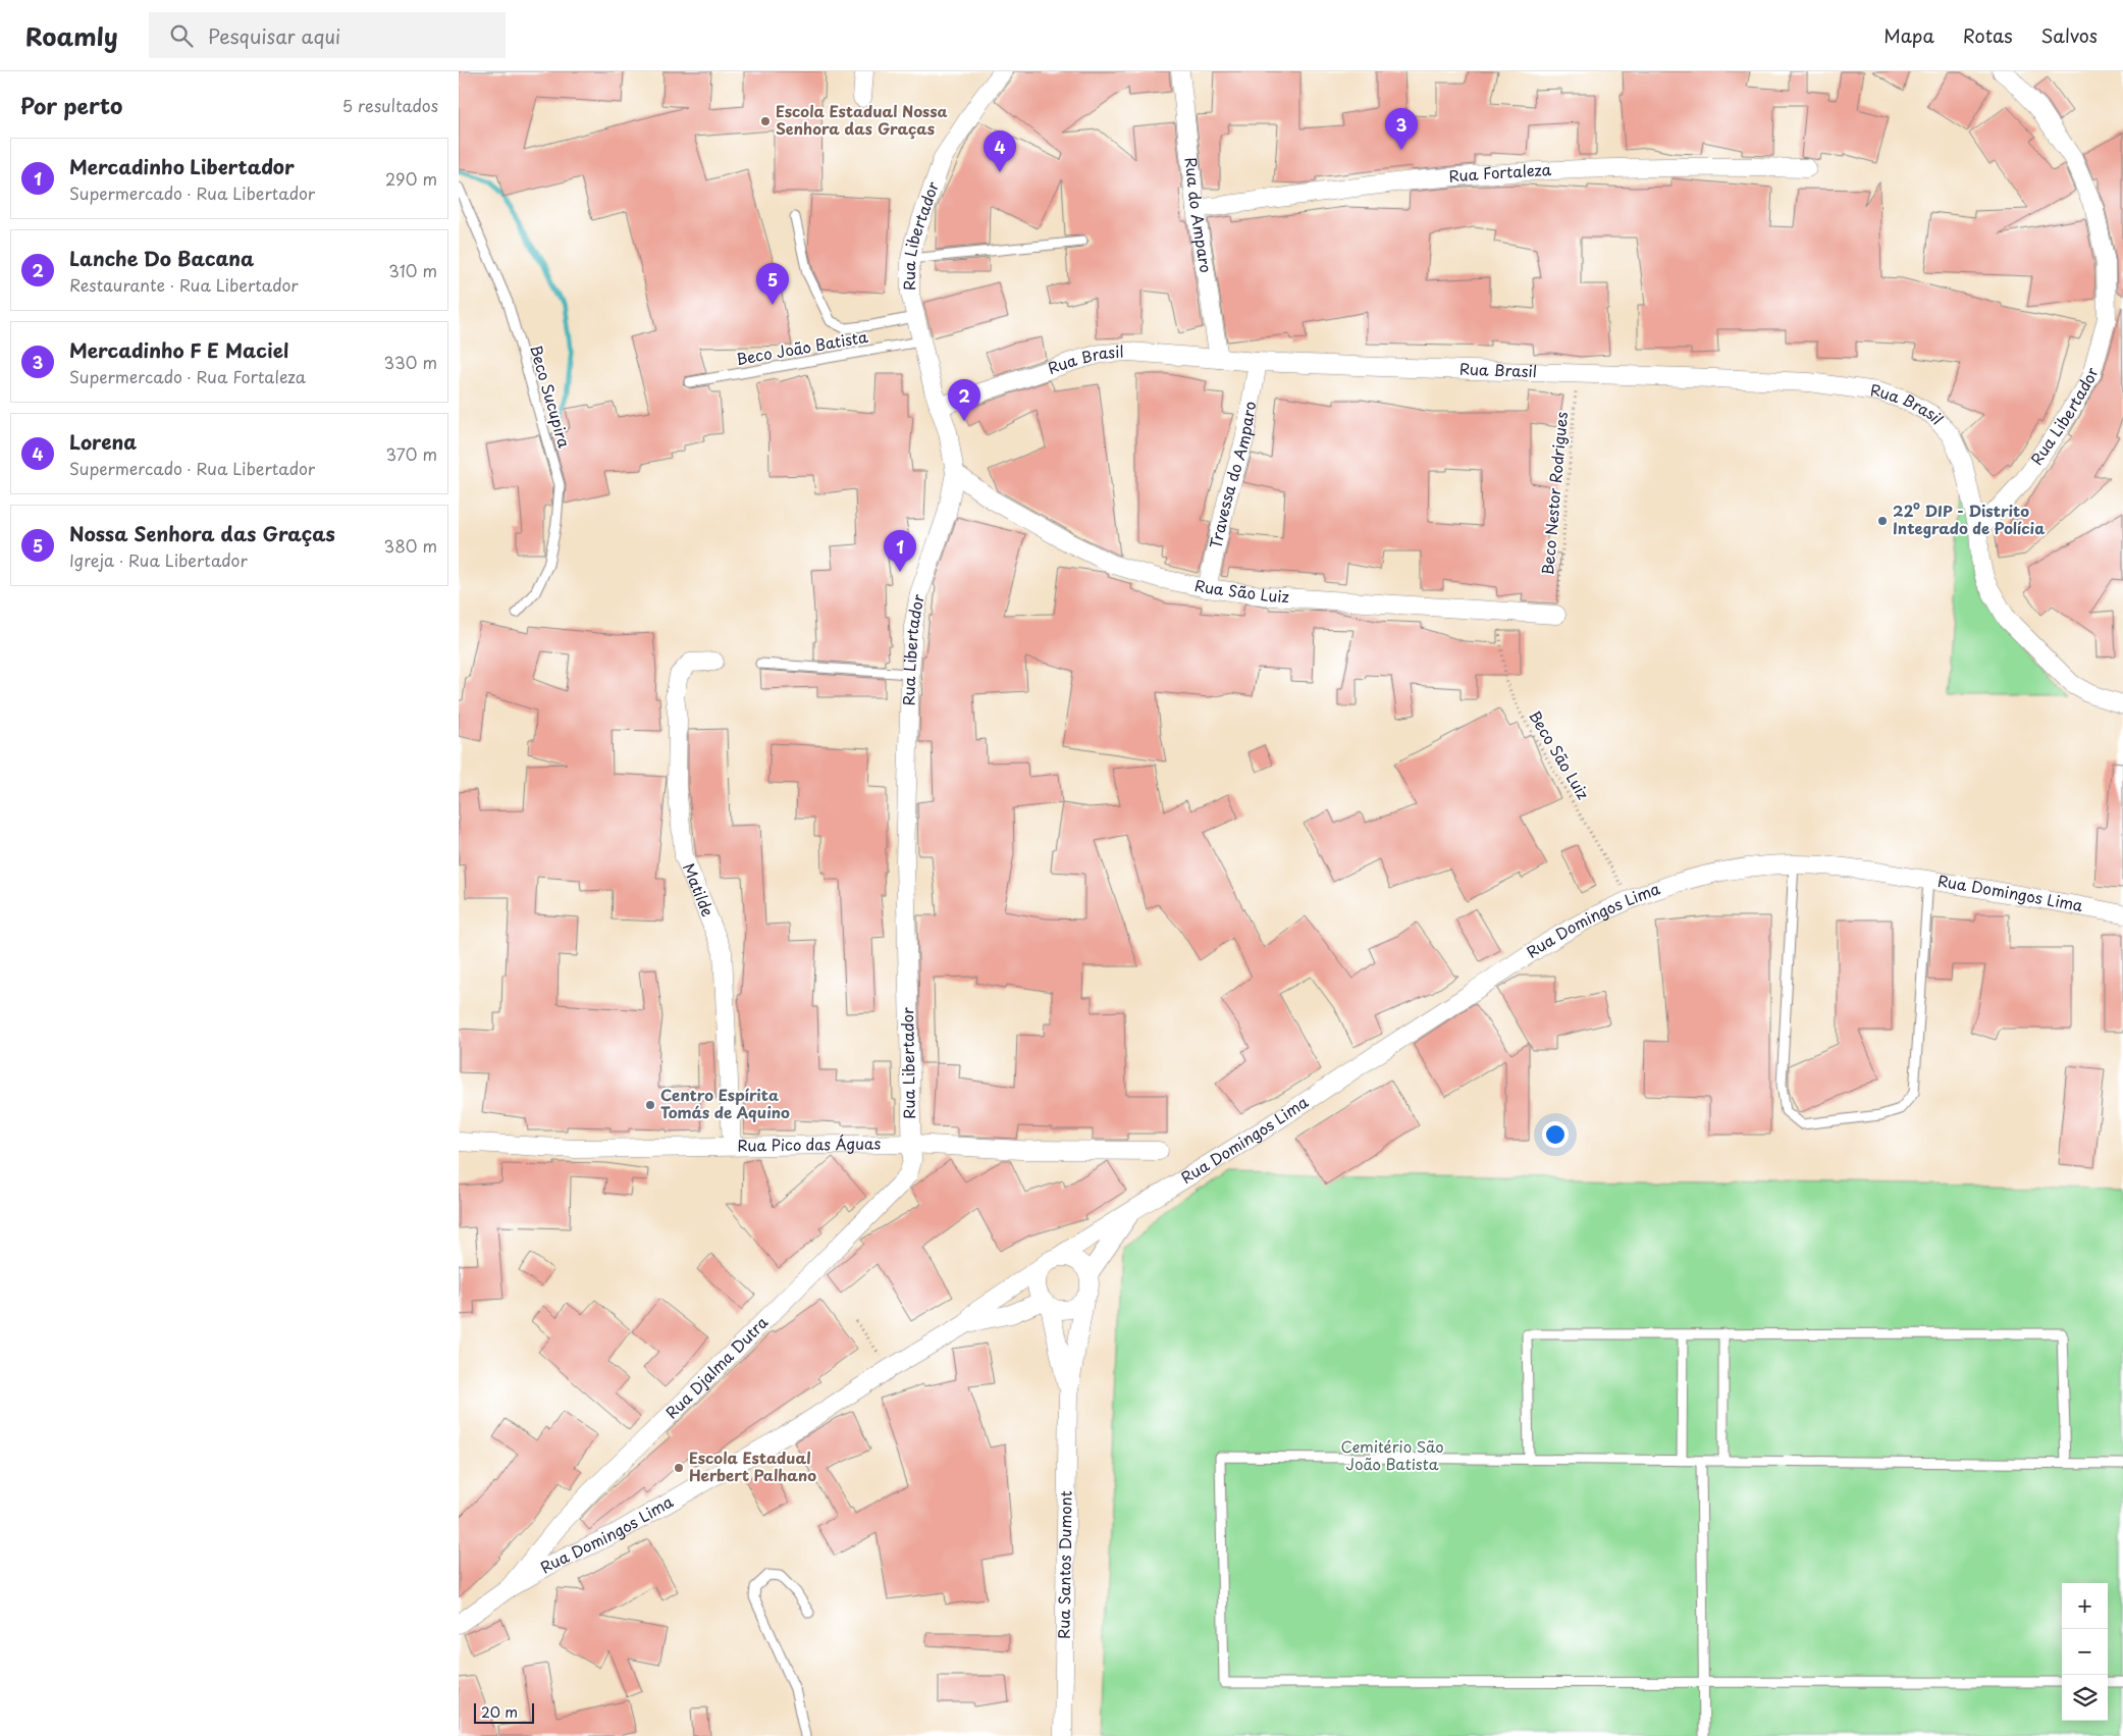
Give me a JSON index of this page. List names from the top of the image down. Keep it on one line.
{"streets":{"street":["Rua Fortaleza","Rua do Amparo","Rua Libertador","Rua Brasil","Travessa do Amparo","Rua São Luiz","Matilde","Rua Domingos Lima","Rua Pico das Águas","Rua Djalma Dutra","Rua Santos Dumont"],"lane":["Beco João Batista","Beco Sucupira"],"path":["Beco Nestor Rodrigues","Beco São Luiz"]},"crossings":[["Rua Fortaleza","Rua do Amparo"],["Rua do Amparo","Rua Brasil"],["Rua Libertador","Beco João Batista"],["Rua Libertador","Rua Brasil"],["Rua Libertador","Rua São Luiz"],["Rua Libertador","Rua Pico das Águas"],["Rua Libertador","Rua Djalma Dutra"],["Rua Brasil","Travessa do Amparo"],["Rua Brasil","Beco Nestor Rodrigues"],["Travessa do Amparo","Rua São Luiz"],["Beco Nestor Rodrigues","Rua São Luiz"],["Rua São Luiz","Beco São Luiz"],["Beco São Luiz","Rua Domingos Lima"],["Matilde","Rua Pico das Águas"],["Rua Domingos Lima","Rua Djalma Dutra"],["Rua Domingos Lima","Rua Santos Dumont"],["Rua Pico das Águas","Rua Djalma Dutra"]],"parks":["Cemitério São João Batista"],"places":["Escola Estadual Nossa Senhora das Graças","22º DIP - Distrito Integrado de Polícia","Centro Espírita Tomás de Aquino","Escola Estadual Herbert Palhano"],"scale_bar":"20 m","page":{"header":"Roamly","search":"Pesquisar aqui","nav":["Mapa","Rotas","Salvos"],"heading":["Por perto","5 resultados"],"pins":["3","4","5","2","1"],"list":[{"mark":"1","name":"Mercadinho Libertador","note":"Supermercado · Rua Libertador","value":"290 m"},{"mark":"2","name":"Lanche Do Bacana","note":"Restaurante · Rua Libertador","value":"310 m"},{"mark":"3","name":"Mercadinho F E Maciel","note":"Supermercado · Rua Fortaleza","value":"330 m"},{"mark":"4","name":"Lorena","note":"Supermercado · Rua Libertador","value":"370 m"},{"mark":"5","name":"Nossa Senhora das Graças","note":"Igreja · Rua Libertador","value":"380 m"}],"map_buttons":["+","−"],"scale":"20 m"}}
